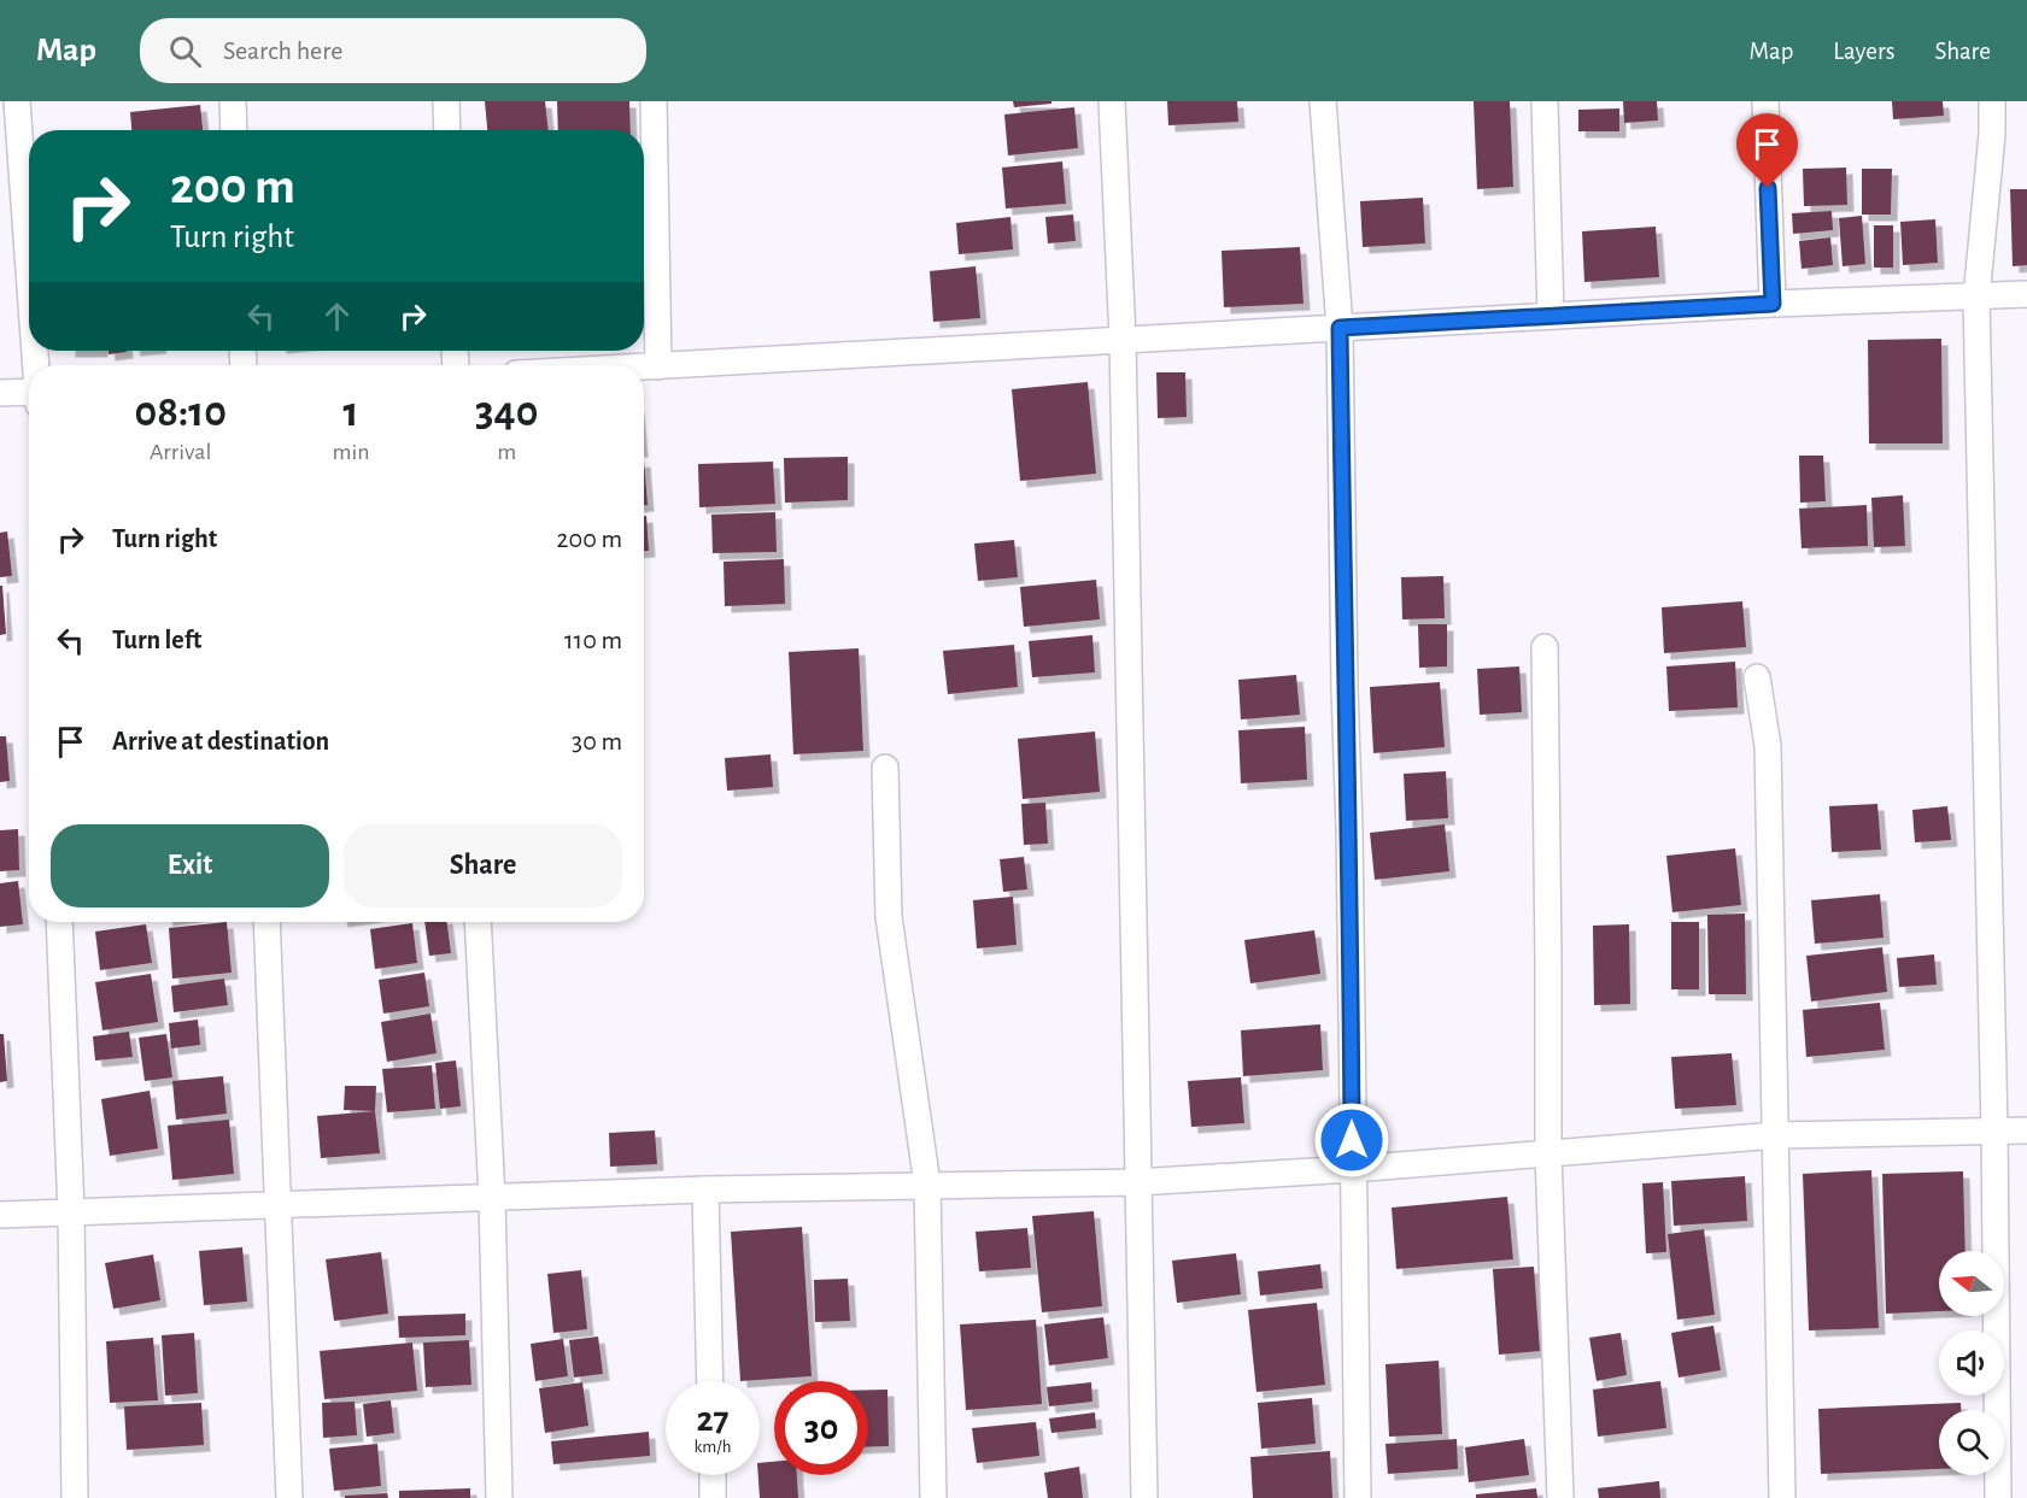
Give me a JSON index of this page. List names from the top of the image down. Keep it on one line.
{"north":"left","page":{"header":"Map","search":"Search here","nav":["Map","Layers","Share"],"turn":["200 m","Turn right"],"eta":["08:10","Arrival","1","min","340","m"],"list":[{"name":"Turn right","value":"200 m"},{"name":"Turn left","value":"110 m"},{"name":"Arrive at destination","value":"30 m"}],"buttons":["Exit","Share"],"speed":"27 km/h","limit":"30"}}
